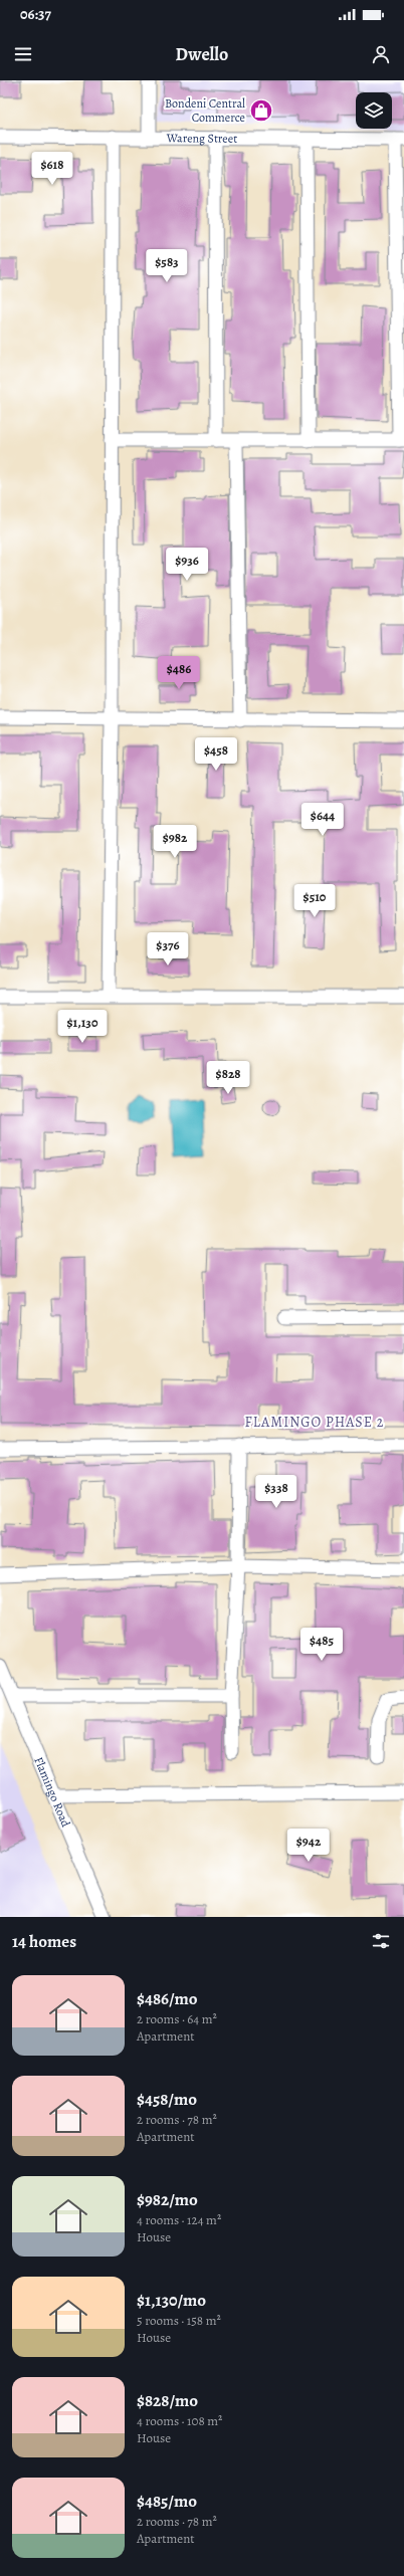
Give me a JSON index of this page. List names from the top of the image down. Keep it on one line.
{"streets":{"street":["Wareng Street","Flamingo Road"]},"districts":["FLAMINGO PHASE 2"],"places":{"shop":["Bondeni Central Commerce"]},"page":{"status":"06:37","header":"Dwello","price":["$618","$583","$936","$486","$458","$644","$982","$510","$376","$1,130","$828","$338","$485","$942"],"heading":"14 homes","list":[{"name":"$486/mo","note":"2 rooms · 64 m² · Apartment"},{"name":"$458/mo","note":"2 rooms · 78 m² · Apartment"},{"name":"$982/mo","note":"4 rooms · 124 m² · House"},{"name":"$1,130/mo","note":"5 rooms · 158 m² · House"},{"name":"$828/mo","note":"4 rooms · 108 m² · House"},{"name":"$485/mo","note":"2 rooms · 78 m² · Apartment"}]}}
